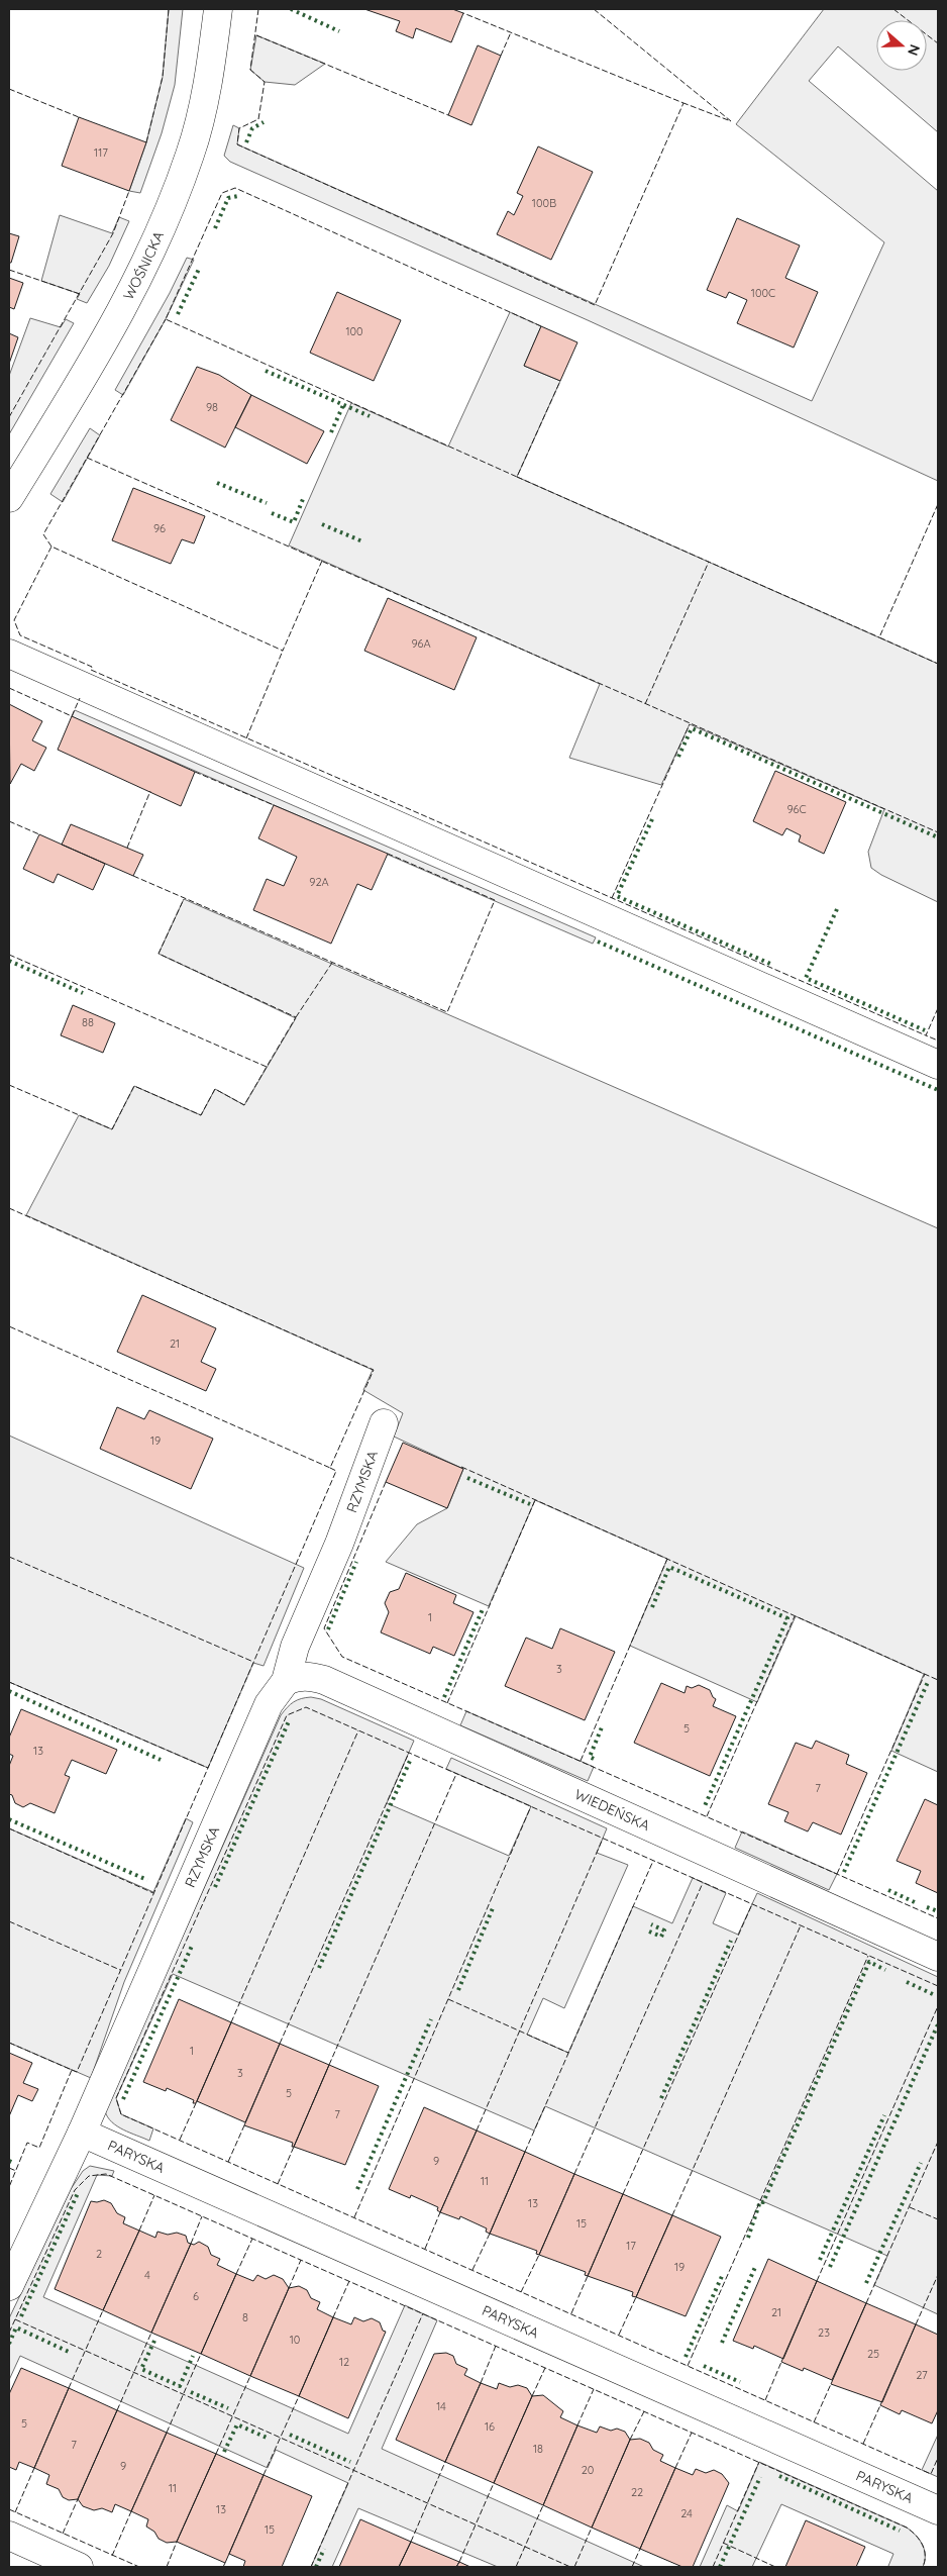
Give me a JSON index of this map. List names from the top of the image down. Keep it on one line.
{"streets":{"street":["WOŚNICKA","RZYMSKA","WIEDEŃSKA","PARYSKA"]},"crossings":[["RZYMSKA","WIEDEŃSKA"],["RZYMSKA","PARYSKA"]],"house_numbers":["117","100B","100C","100","98","96","96A","96C","92A","88","21","19","1","3","5","13","7","1","3","5","7","9","11","13","15","17","2","19","4","6","21","8","23","10","25","12","27","14","5","16","7","18","9","20","11","22","13","24","15"],"north":"right"}
